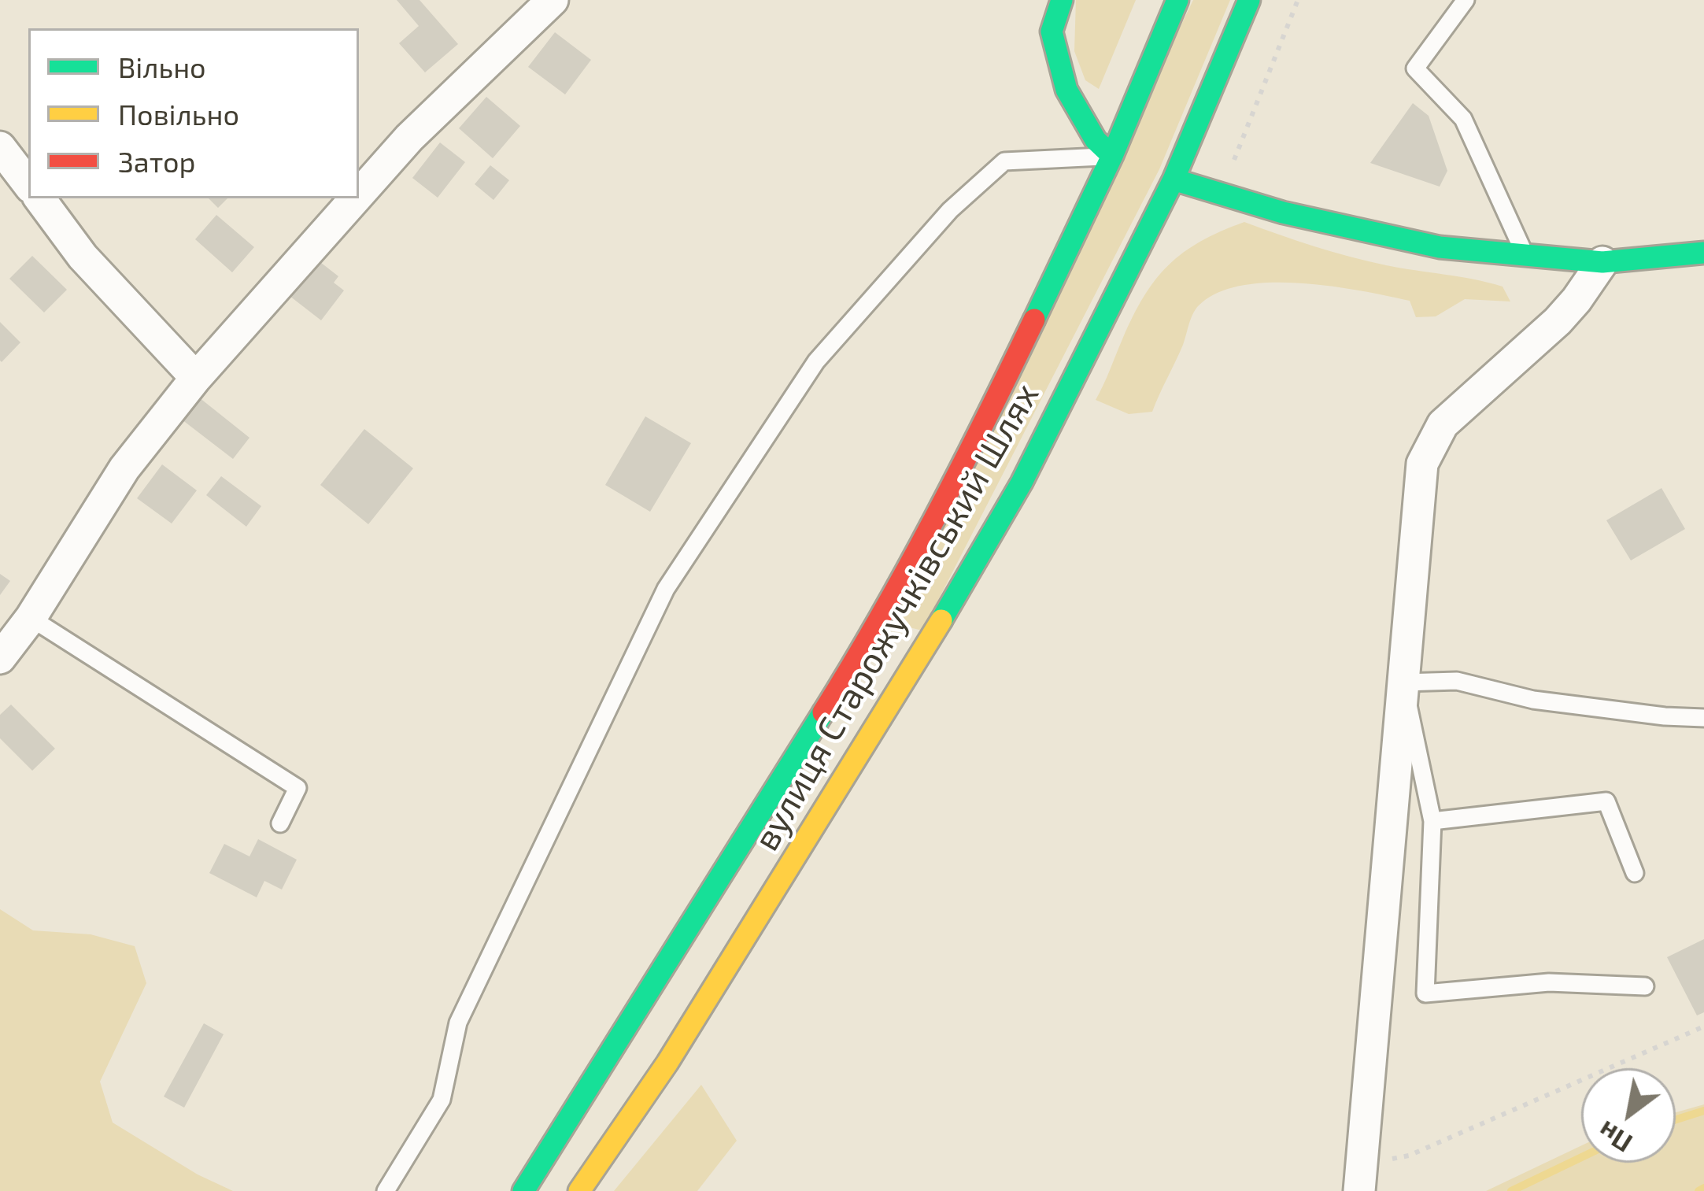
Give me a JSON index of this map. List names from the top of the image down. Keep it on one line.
{"streets":{"main road":["вулиця Старожучківський Шлях"]},"legend":["Вільно","Повільно","Затор"],"north":"bottom left"}
